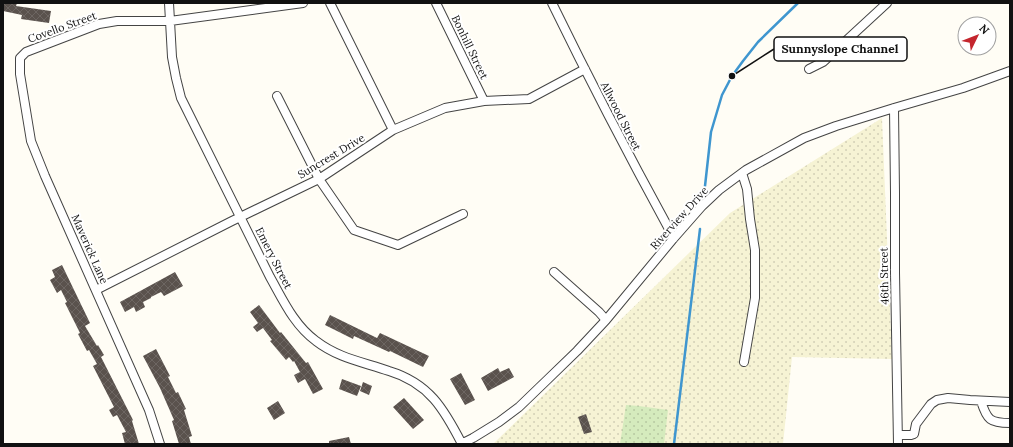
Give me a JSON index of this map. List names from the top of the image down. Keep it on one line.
{"streets":{"street":["Covello Street","Bonhill Street","Allwood Street","Suncrest Drive","Riverview Drive","Maverick Lane","Emery Street","46th Street"]},"crossings":[["Covello Street","Maverick Lane"],["Covello Street","Emery Street"],["Bonhill Street","Suncrest Drive"],["Allwood Street","Suncrest Drive"],["Allwood Street","Riverview Drive"],["Suncrest Drive","Maverick Lane"],["Suncrest Drive","Emery Street"],["Riverview Drive","Emery Street"],["Riverview Drive","46th Street"]],"places":["Sunnyslope Channel"],"north":"top right"}
